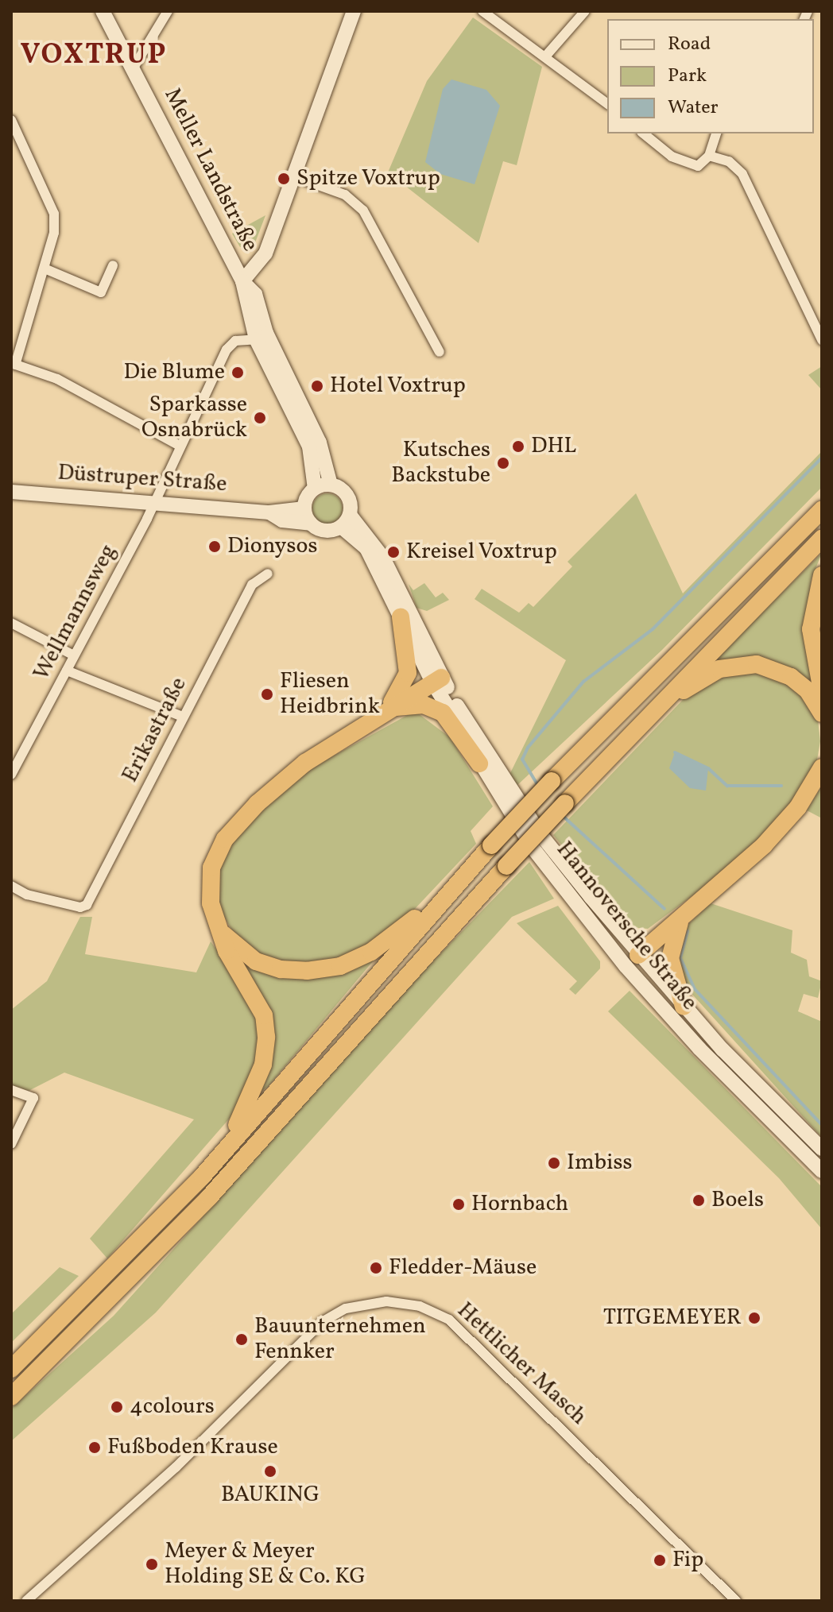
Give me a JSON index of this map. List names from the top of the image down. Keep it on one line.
{"streets":{"main road":["Meller Landstraße","Düstruper Straße","Hannoversche Straße"],"street":["Wellmannsweg","Erikastraße","Hettlicher Masch"]},"crossings":[["Meller Landstraße","Düstruper Straße"],["Meller Landstraße","Wellmannsweg"],["Düstruper Straße","Wellmannsweg"]],"districts":["VOXTRUP"],"places":["Spitze Voxtrup","Die Blume","Hotel Voxtrup","Sparkasse Osnabrück","DHL","Kutsches Backstube","Dionysos","Kreisel Voxtrup","Fliesen Heidbrink","Imbiss","Boels","Hornbach","Fledder-Mäuse","TITGEMEYER","Bauunternehmen Fennker","4colours","Fußboden Krause","BAUKING","Fip","Meyer & Meyer Holding SE & Co. KG"],"legend":["Road","Park","Water"]}
